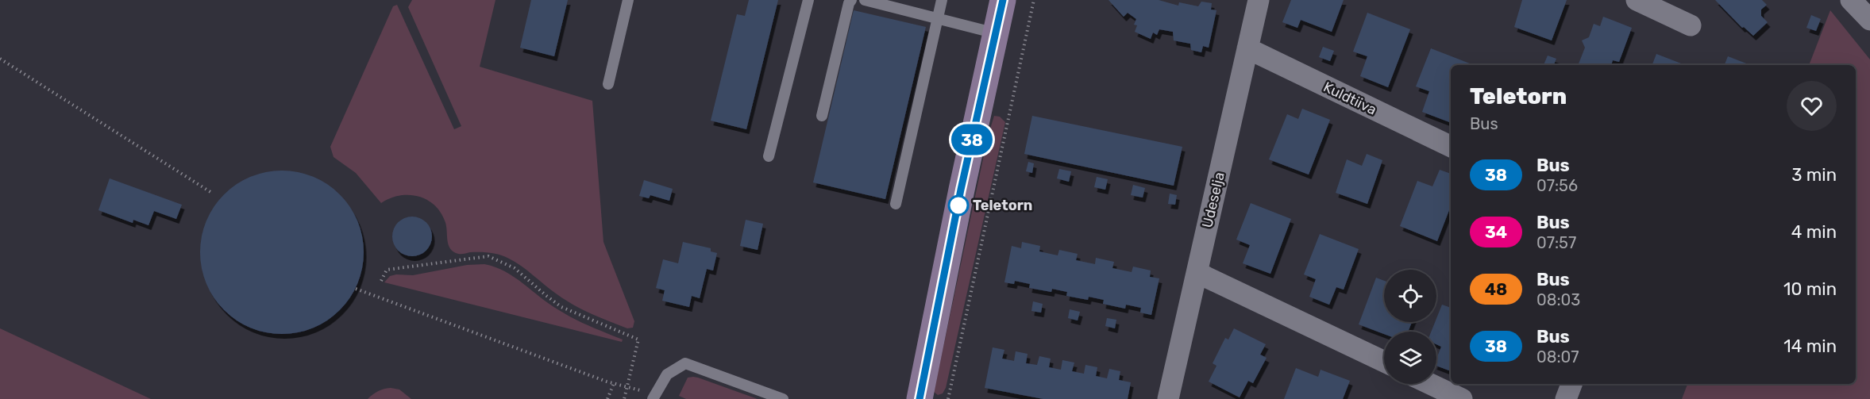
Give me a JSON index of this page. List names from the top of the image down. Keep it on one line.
{"streets":{"street":["Kuldtiiva","Udeselja"]},"crossings":[["Kuldtiiva","Udeselja"]],"places":["Teletorn"],"lines":["bus line 38"],"page":{"on_map":"38","heading":["Teletorn","Bus"],"list":[{"mark":"38","name":"Bus","note":"07:56","value":"3 min"},{"mark":"34","name":"Bus","note":"07:57","value":"4 min"},{"mark":"48","name":"Bus","note":"08:03","value":"10 min"},{"mark":"38","name":"Bus","note":"08:07","value":"14 min"}]}}
